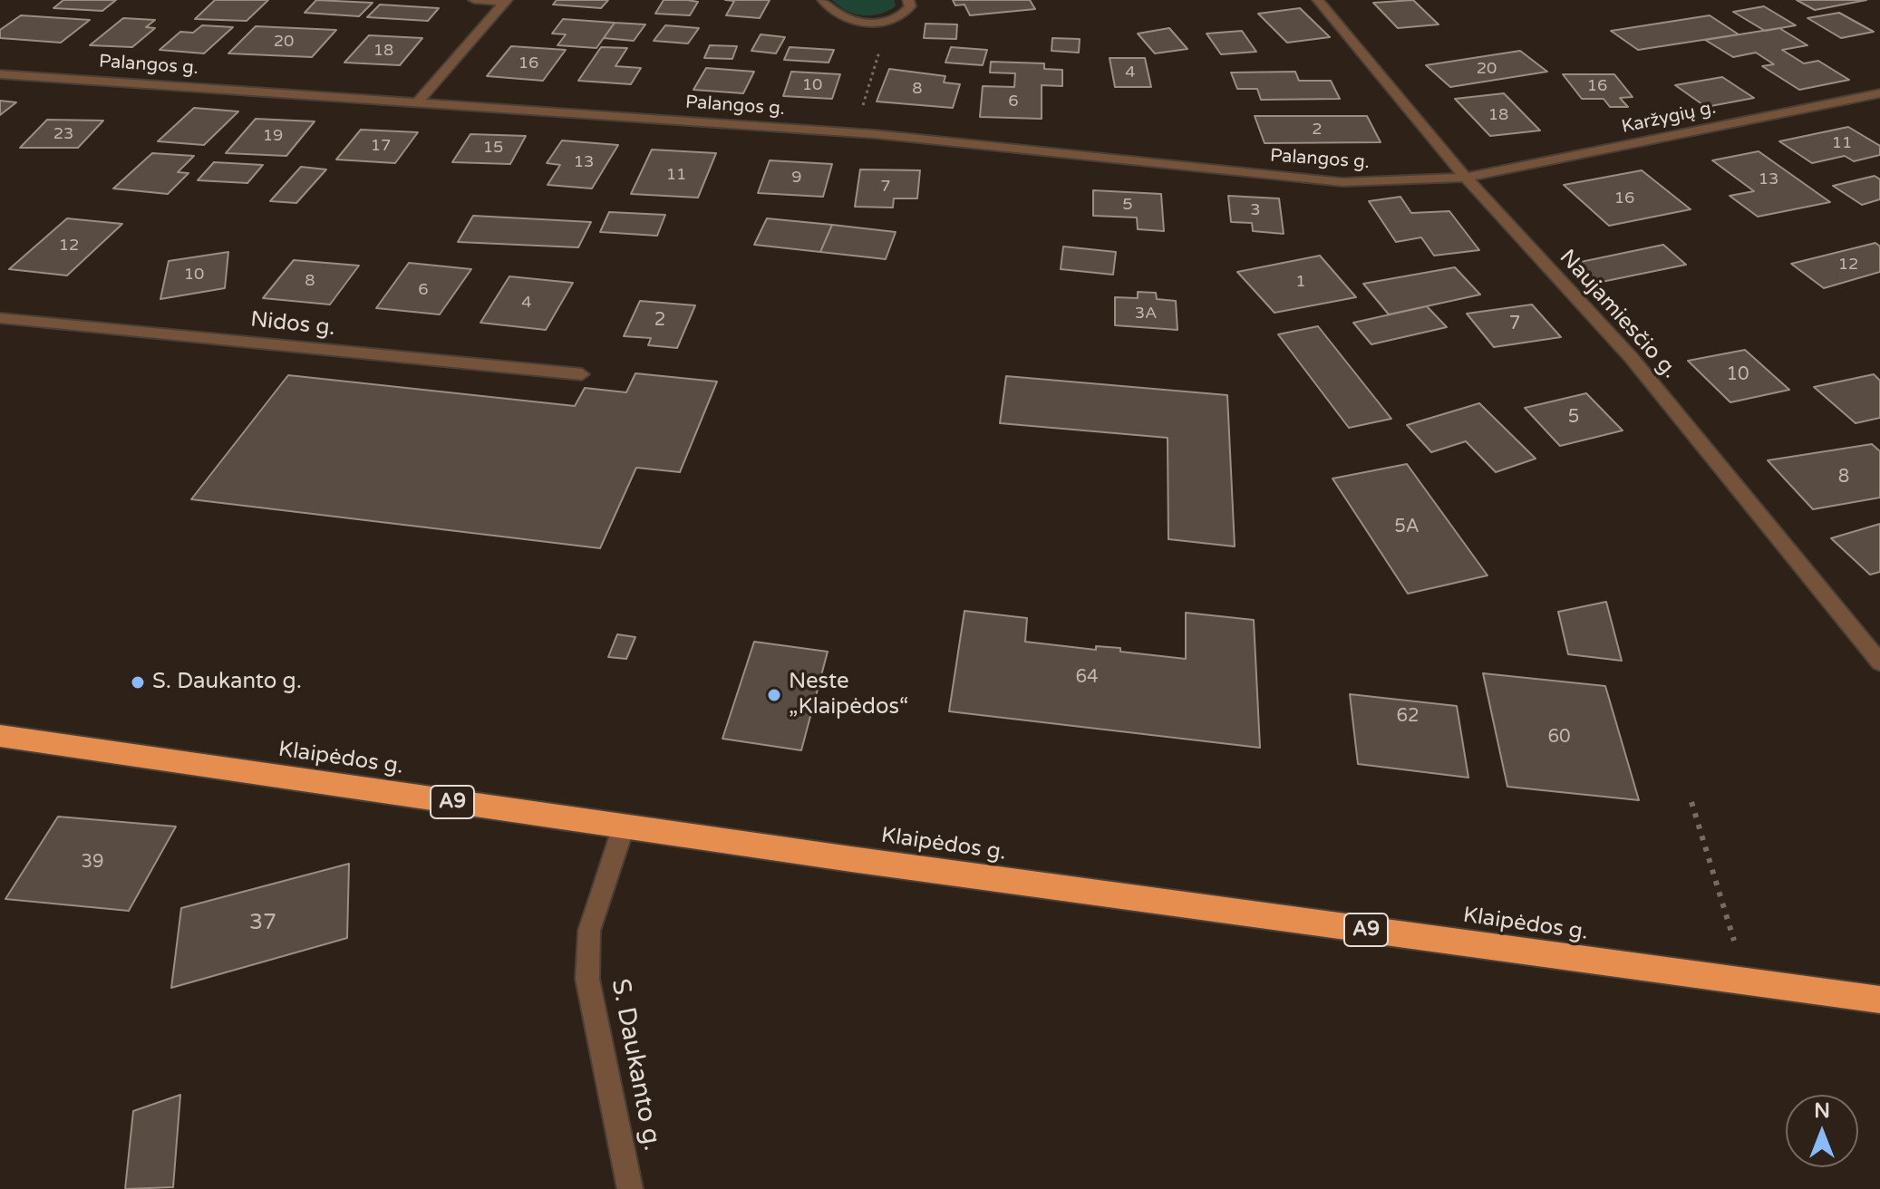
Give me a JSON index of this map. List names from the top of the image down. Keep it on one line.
{"streets":{"highway":["Klaipėdos g.","A9"],"street":["Palangos g.","Karžygių g.","Naujamiesčio g.","Nidos g.","S. Daukanto g."]},"crossings":[["Palangos g.","Karžygių g."],["Palangos g.","Naujamiesčio g."],["Karžygių g.","Naujamiesčio g."],["Klaipėdos g.","S. Daukanto g."]],"places":["S. Daukanto g.","Neste „Klaipėdos“"],"house_numbers":["20","18","16","20","4","10","16","8","6","18","2","23","19","11","17","15","13","11","9","13","7","16","5","3","12","12","10","8","1","6","4","3A","2","7","10","5","8","5A","64","62","60","39","37"],"north":"top"}
